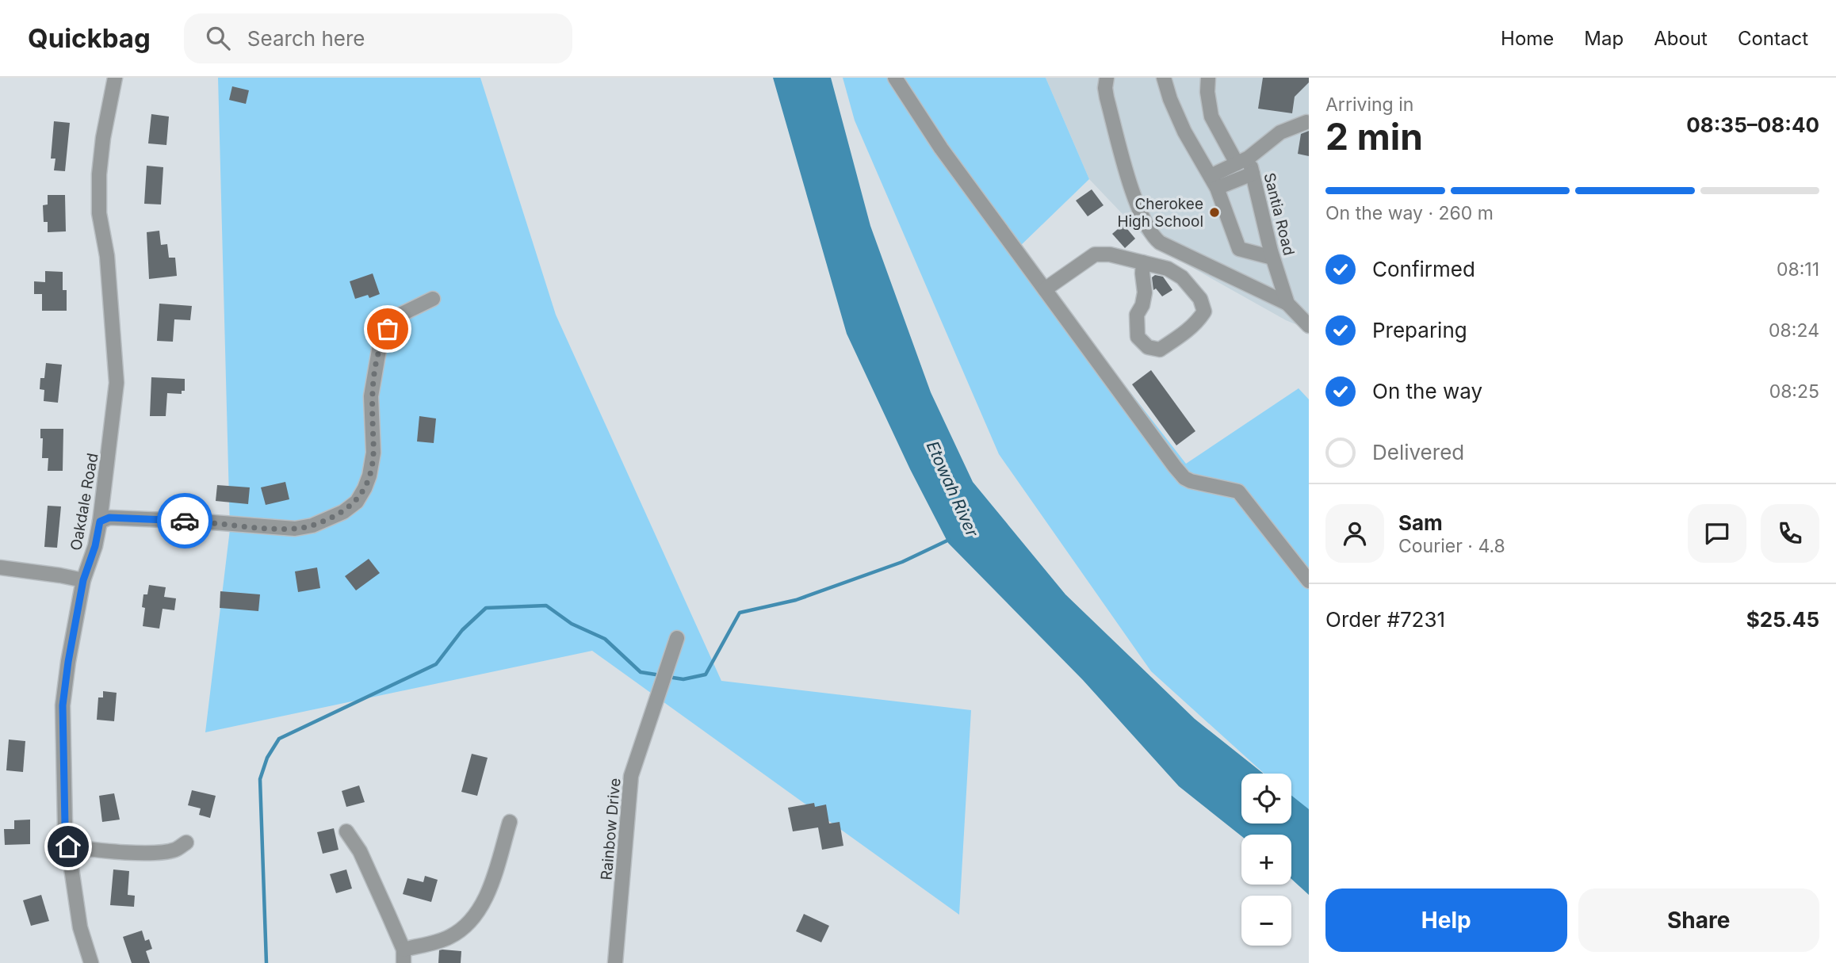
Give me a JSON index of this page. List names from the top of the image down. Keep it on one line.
{"streets":{"street":["Santia Road","Oakdale Road","Rainbow Drive"]},"water":["Etowah River"],"places":["Cherokee High School"],"page":{"header":"Quickbag","search":"Search here","nav":["Home","Map","About","Contact"],"heading":["2 min","Arriving in","08:35–08:40"],"panel":["Sam","Courier · 4.8","Order #7231","$25.45"],"bar":"On the way · 260 m","list":[["Confirmed","08:11"],["Preparing","08:24"],["On the way","08:25"],"Delivered"],"map_buttons":["+","−"],"buttons":["Help","Share"]}}
